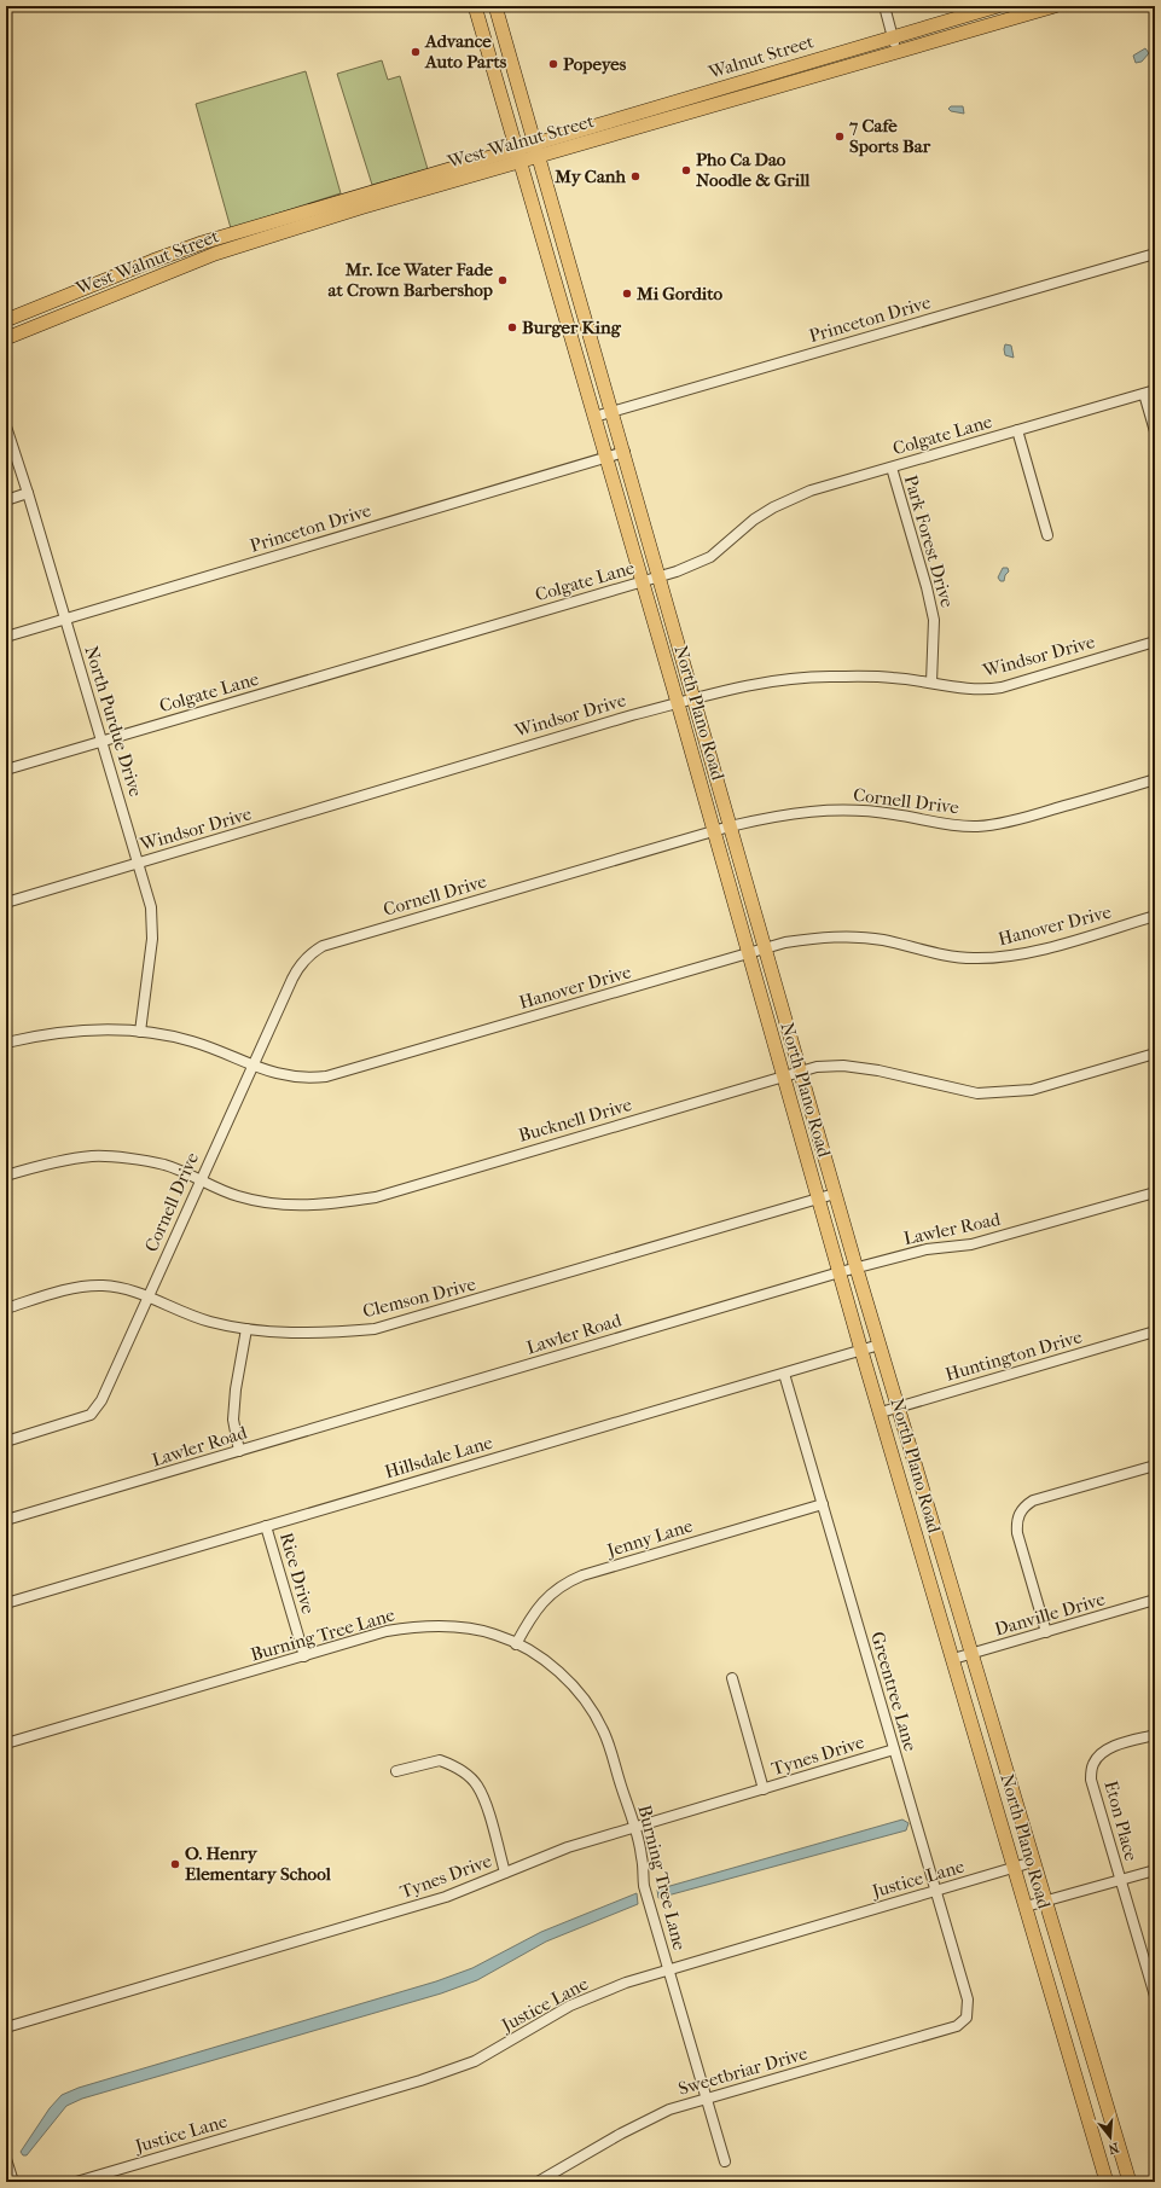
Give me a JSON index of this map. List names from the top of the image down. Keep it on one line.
{"streets":{"main road":["Walnut Street","West Walnut Street","North Plano Road"],"street":["Princeton Drive","Colgate Lane","Park Forest Drive","Windsor Drive","North Purdue Drive","Cornell Drive","Hanover Drive","Bucknell Drive","Lawler Road","Clemson Drive","Huntington Drive","Hillsdale Lane","Jenny Lane","Rice Drive","Danville Drive","Burning Tree Lane","Greentree Lane","Tynes Drive","Eton Place","Justice Lane","Sweetbriar Drive"]},"crossings":[["Walnut Street","West Walnut Street"],["Walnut Street","North Plano Road"],["West Walnut Street","North Plano Road"],["Princeton Drive","North Plano Road"],["Princeton Drive","North Purdue Drive"],["Colgate Lane","Park Forest Drive"],["Colgate Lane","North Plano Road"],["Colgate Lane","North Purdue Drive"],["Park Forest Drive","Windsor Drive"],["Windsor Drive","North Plano Road"],["Windsor Drive","North Purdue Drive"],["North Plano Road","Cornell Drive"],["North Plano Road","Hanover Drive"],["North Plano Road","Bucknell Drive"],["North Plano Road","Lawler Road"],["North Plano Road","Clemson Drive"],["North Plano Road","Huntington Drive"],["North Plano Road","Hillsdale Lane"],["North Plano Road","Danville Drive"],["North Plano Road","Justice Lane"],["North Purdue Drive","Hanover Drive"],["Cornell Drive","Hanover Drive"],["Cornell Drive","Bucknell Drive"],["Cornell Drive","Clemson Drive"],["Hillsdale Lane","Rice Drive"],["Hillsdale Lane","Greentree Lane"],["Jenny Lane","Burning Tree Lane"],["Jenny Lane","Greentree Lane"],["Rice Drive","Burning Tree Lane"],["Burning Tree Lane","Tynes Drive"],["Burning Tree Lane","Justice Lane"],["Burning Tree Lane","Sweetbriar Drive"],["Greentree Lane","Tynes Drive"],["Greentree Lane","Justice Lane"],["Greentree Lane","Sweetbriar Drive"]],"places":["Advance Auto Parts","Popeyes","7 Cafe Sports Bar","Pho Ca Dao Noodle & Grill","My Canh","Mr. Ice Water Fade at Crown Barbershop","Mi Gordito","Burger King","O. Henry Elementary School"],"north":"bottom"}
